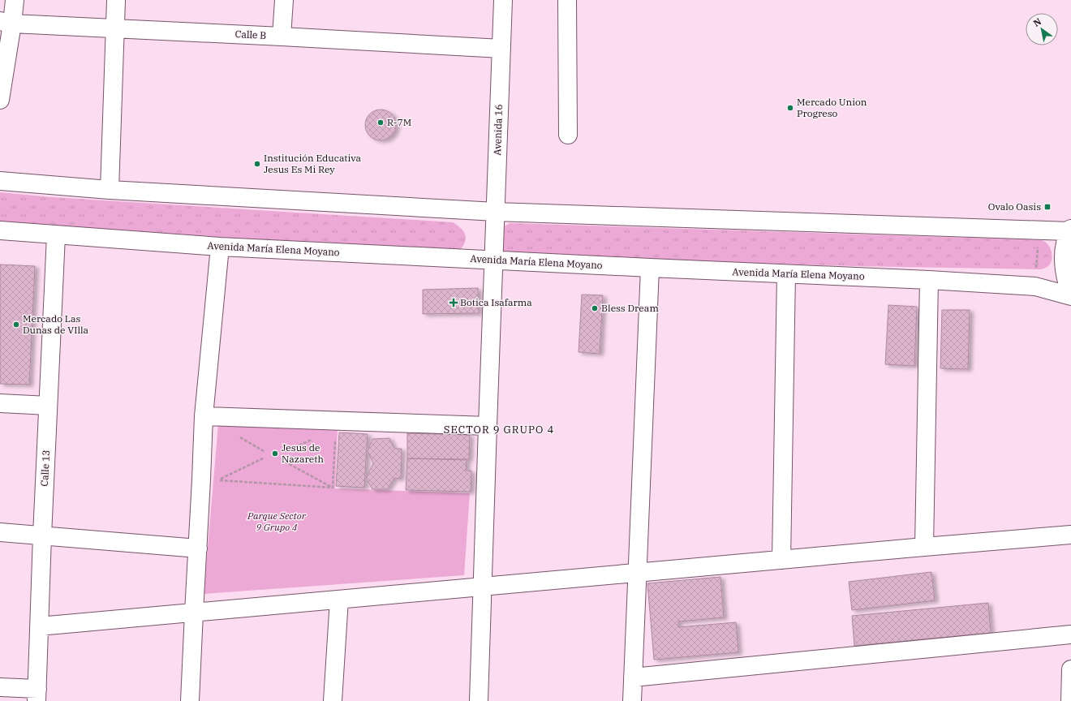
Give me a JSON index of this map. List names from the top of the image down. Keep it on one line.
{"streets":{"street":["Calle B","Avenida 16","Avenida María Elena Moyano","Calle 13"]},"crossings":[["Calle B","Avenida 16"],["Avenida 16","Avenida María Elena Moyano"],["Avenida María Elena Moyano","Calle 13"]],"districts":["SECTOR 9 GRUPO 4"],"parks":["Parque Sector 9 Grupo 4"],"places":{"other":["Mercado Union Progreso","R-7M","Institución Educativa Jesus Es Mi Rey","Bless Dream","Mercado Las Dunas de VIlla","Jesus de Nazareth"],"transit":["Ovalo Oasis"],"health":["Botica Isafarma"]},"north":"top left"}
